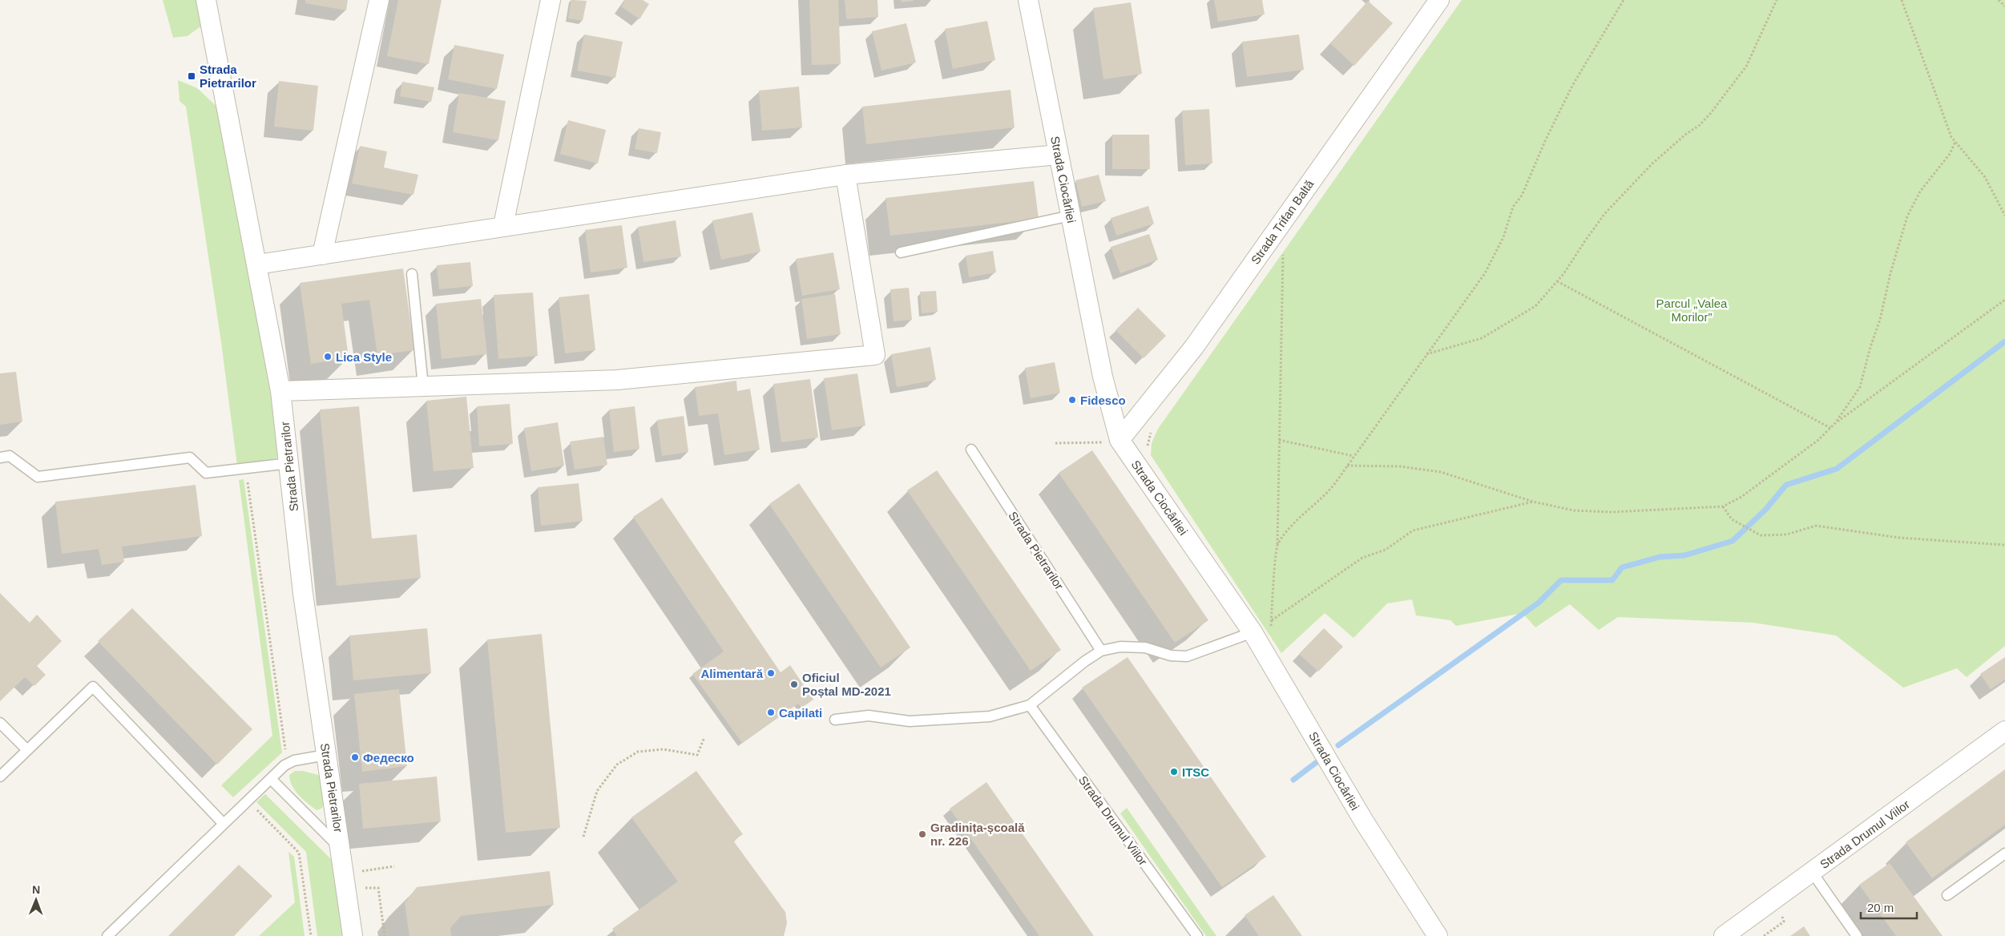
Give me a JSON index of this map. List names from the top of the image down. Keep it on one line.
{"streets":{"street":["Strada Ciocârliei","Strada Trifan Baltă","Strada Pietrarilor","Strada Drumul Viilor"]},"crossings":[["Strada Ciocârliei","Strada Trifan Baltă"]],"parks":["Parcul „Valea Morilor”"],"places":{"transit":["Strada Pietrarilor"],"other":["Lica Style","Fidesco","Alimentară","Oficiul Poștal MD-2021","Capilati","Федеско","ITSC","Gradinița-școală nr. 226"]},"scale_bar":"20 m","north":"top"}
